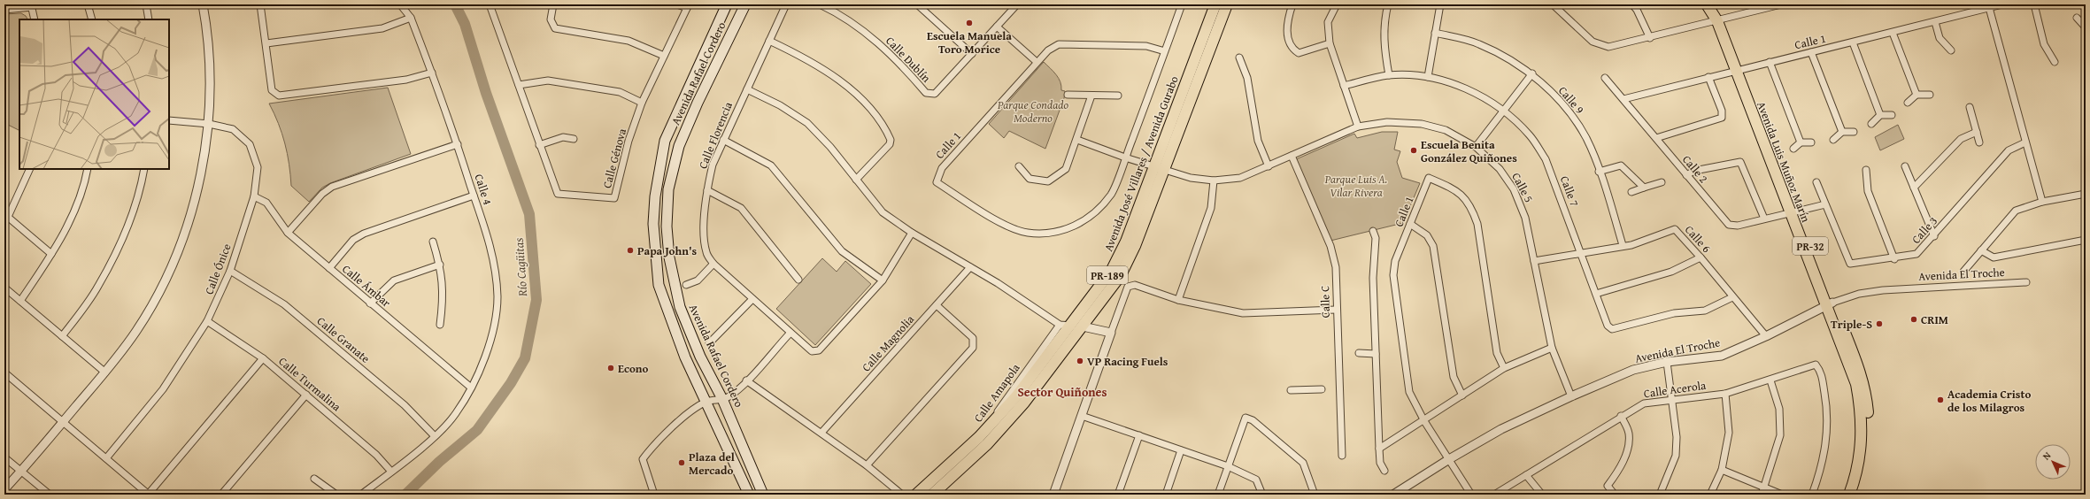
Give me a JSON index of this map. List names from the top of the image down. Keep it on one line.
{"streets":{"main road":["Avenida Rafael Cordero","Avenida Luis Muñoz Marín","Avenida José Villares / Avenida Gurabo","PR-32","PR-189"],"street":["Calle 1","Calle Dublín","Calle 9","Calle Florencia","Calle Génova","Calle 2","Calle 5","Calle 4","Calle 7","Calle 3","Calle 6","Calle Ónice","Avenida El Troche","Calle Ámbar","Calle C","Calle Granate","Calle Magnolia","Calle Turmalina","Calle Acerola","Calle Amapola"]},"crossings":[["Calle 1","Avenida Luis Muñoz Marín"],["Calle 1","Calle 2"],["Calle 1","Avenida El Troche"],["Calle 9","Calle 6"],["Avenida Luis Muñoz Marín","Calle 2"],["Avenida Luis Muñoz Marín","Avenida El Troche"],["Avenida José Villares / Avenida Gurabo","Calle 5"],["Avenida José Villares / Avenida Gurabo","Calle Amapola"],["Calle 2","Calle 3"],["Calle 5","Calle 6"],["Calle 5","Avenida El Troche"],["Calle 5","Calle C"],["Calle 4","Calle Ámbar"],["Calle 4","Calle Granate"],["Calle 4","Calle Turmalina"],["Calle 7","Calle 6"],["Calle 6","Avenida El Troche"],["Calle Ónice","Calle Ámbar"],["Calle Ónice","Calle Granate"],["Calle Ónice","Calle Turmalina"]],"districts":["Sector Quiñones"],"water":["Río Cagüitas"],"parks":["Parque Condado Moderno","Parque Luis A. Vilar Rivera"],"places":["Escuela Manuela Toro Morice","Escuela Benita González Quiñones","Papa John's","CRIM","Triple-S","VP Racing Fuels","Econo","Academia Cristo de los Milagros","Plaza del Mercado"],"north":"top left"}
